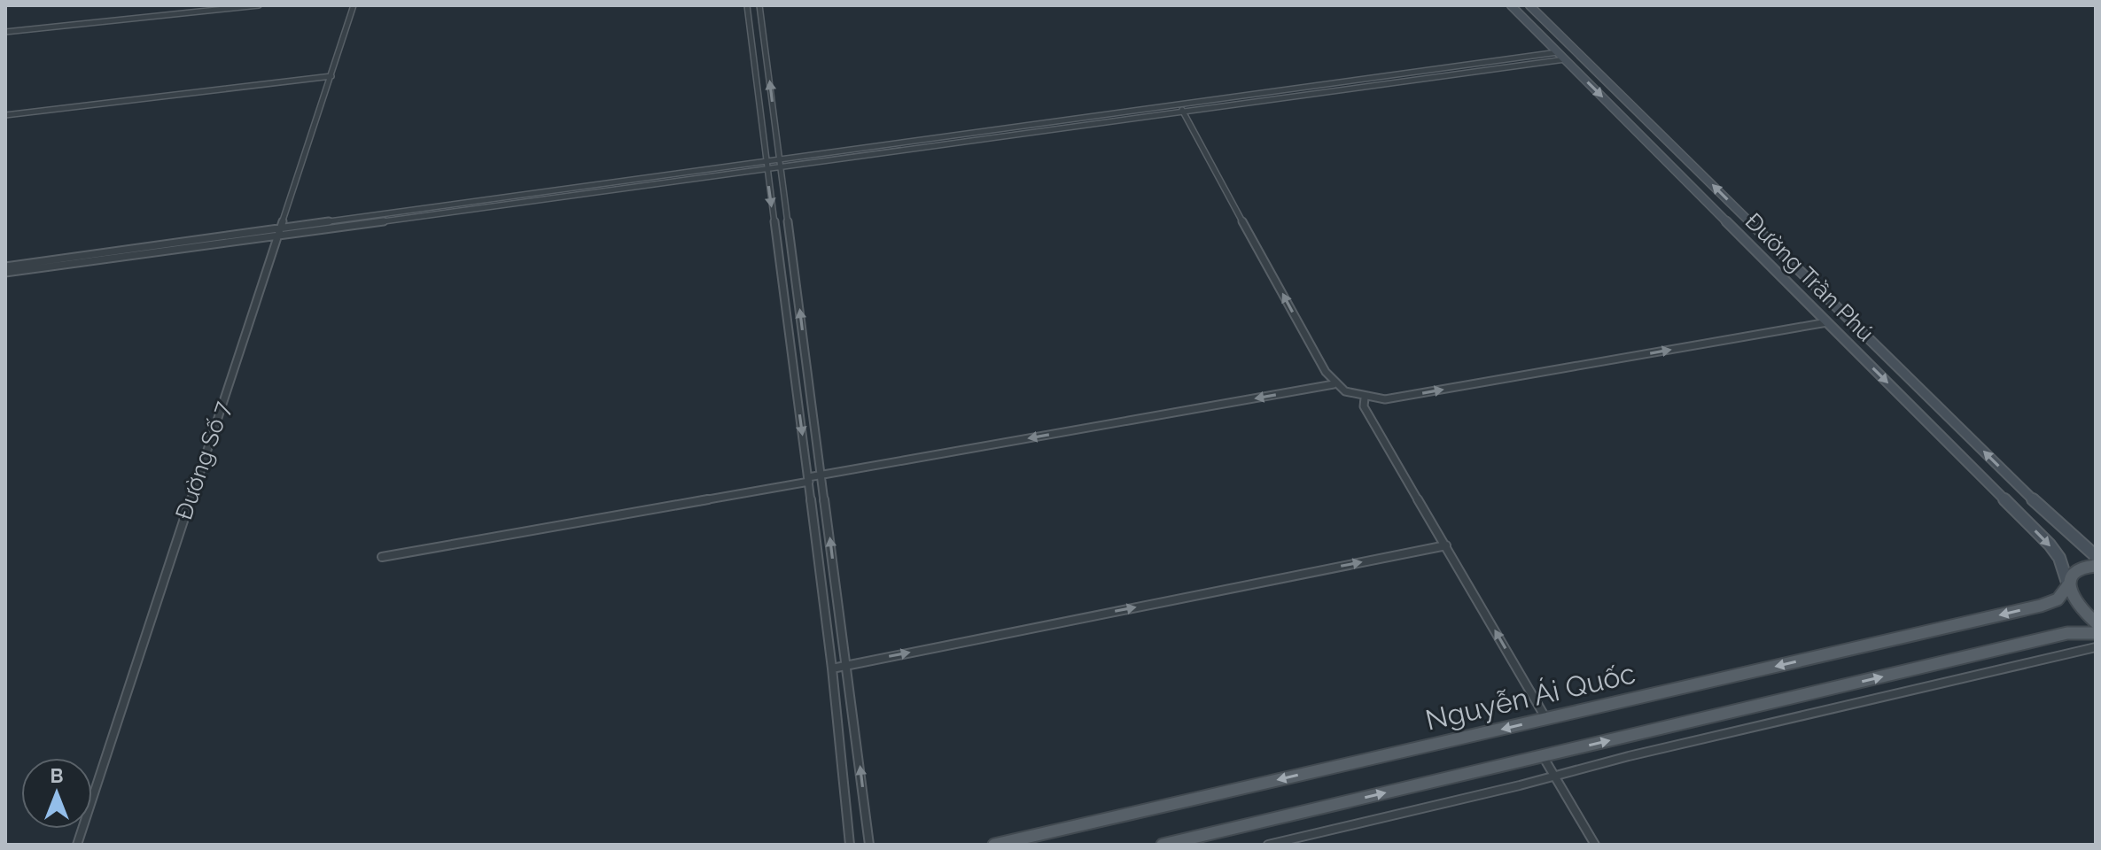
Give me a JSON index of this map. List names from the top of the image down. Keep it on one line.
{"streets":{"main road":["Đường Trần Phú","Nguyễn Ái Quốc"],"street":["Đường Số 7"]},"crossings":[["Đường Trần Phú","Nguyễn Ái Quốc"]],"north":"top"}
